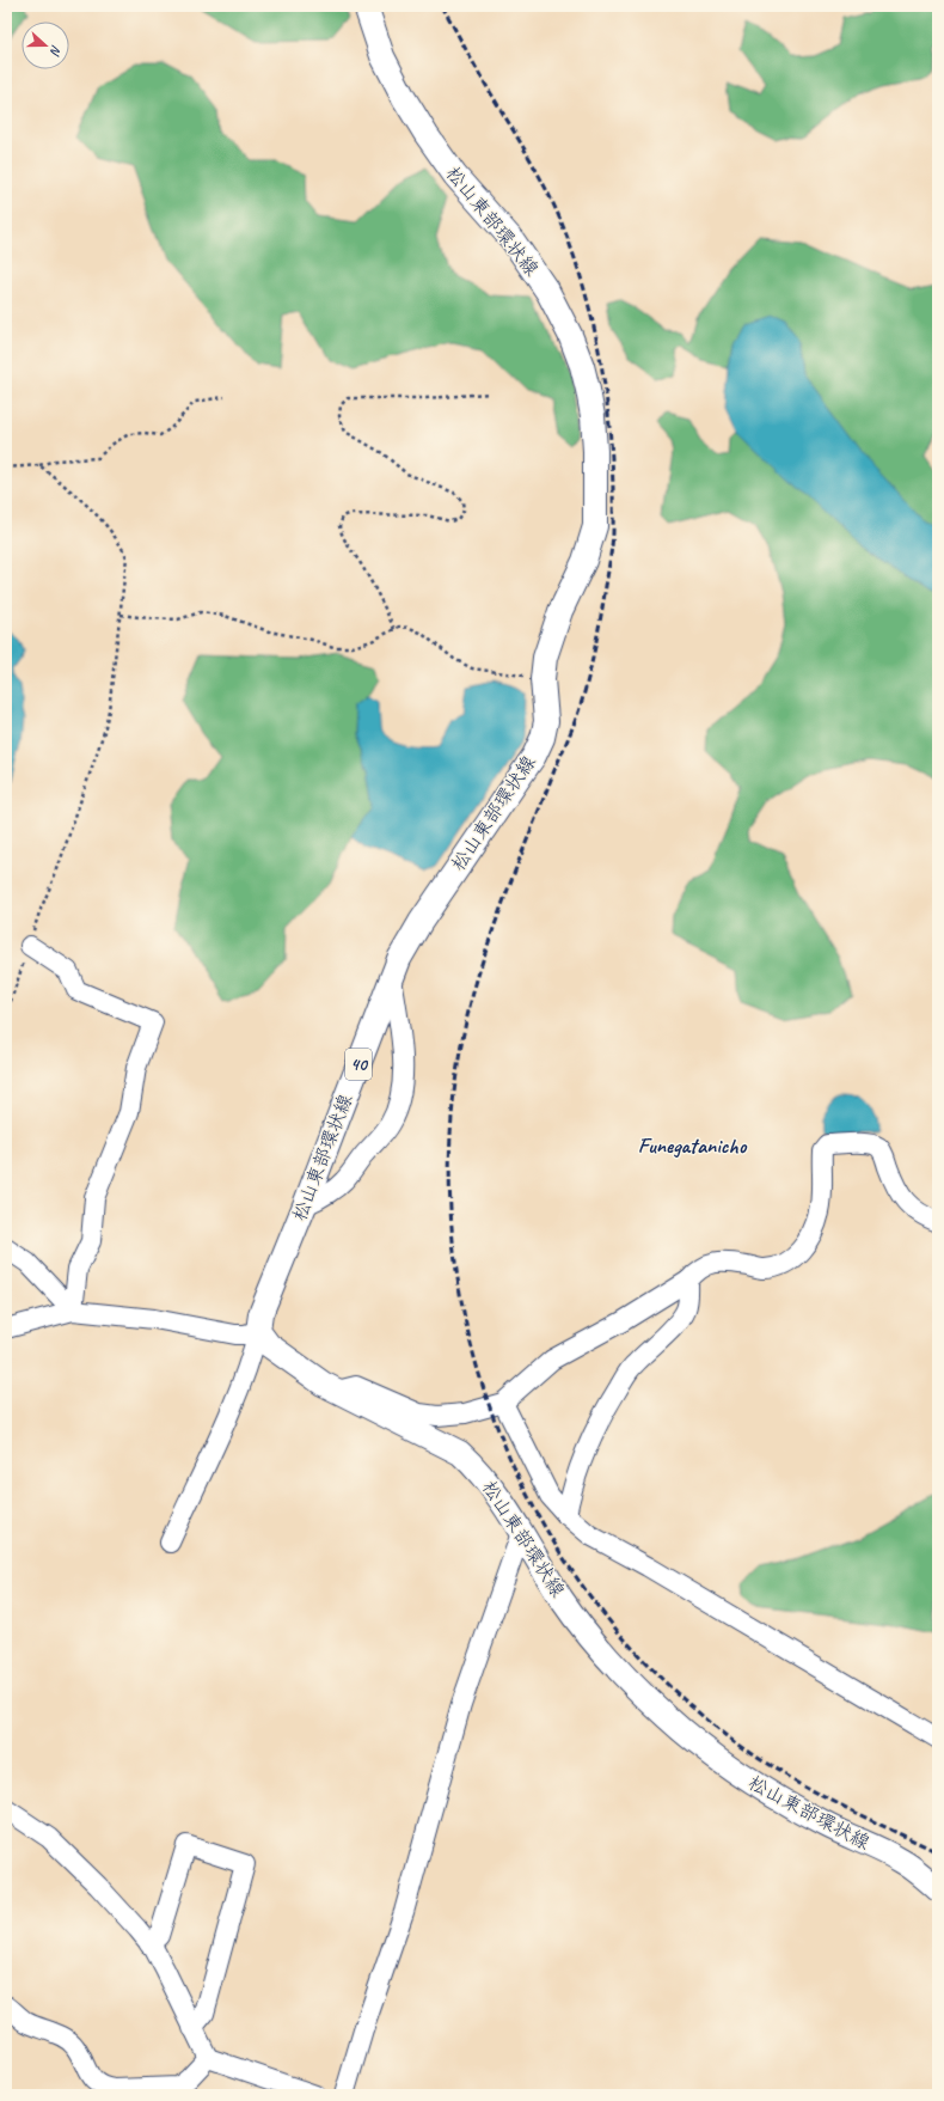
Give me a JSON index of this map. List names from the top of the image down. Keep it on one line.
{"streets":{"main road":["松山東部環状線","40"]},"districts":["Funegatanicho"],"north":"right"}
